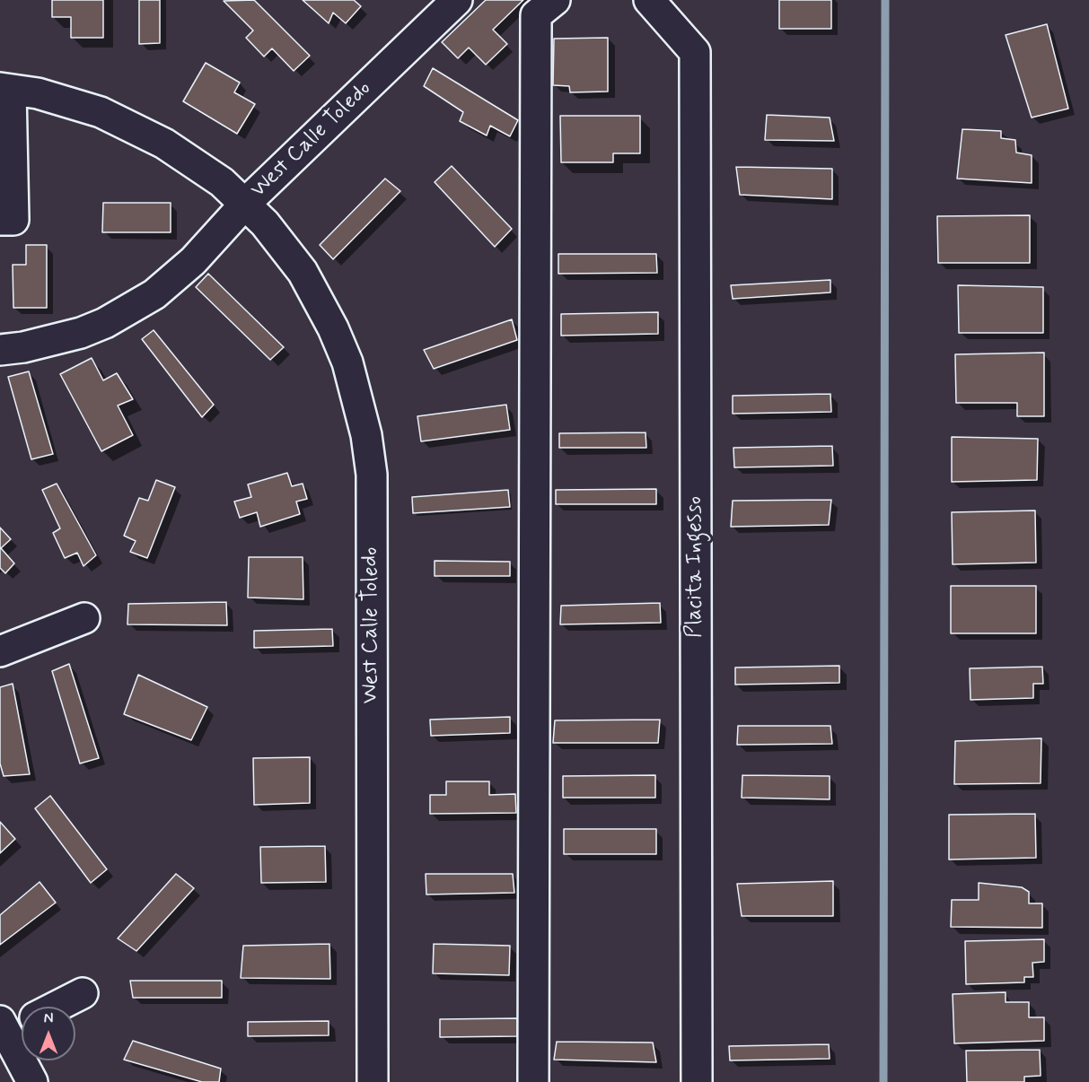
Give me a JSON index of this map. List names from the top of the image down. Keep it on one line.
{"streets":{"street":["West Calle Toledo","Placita Ingesso"]},"north":"top"}
